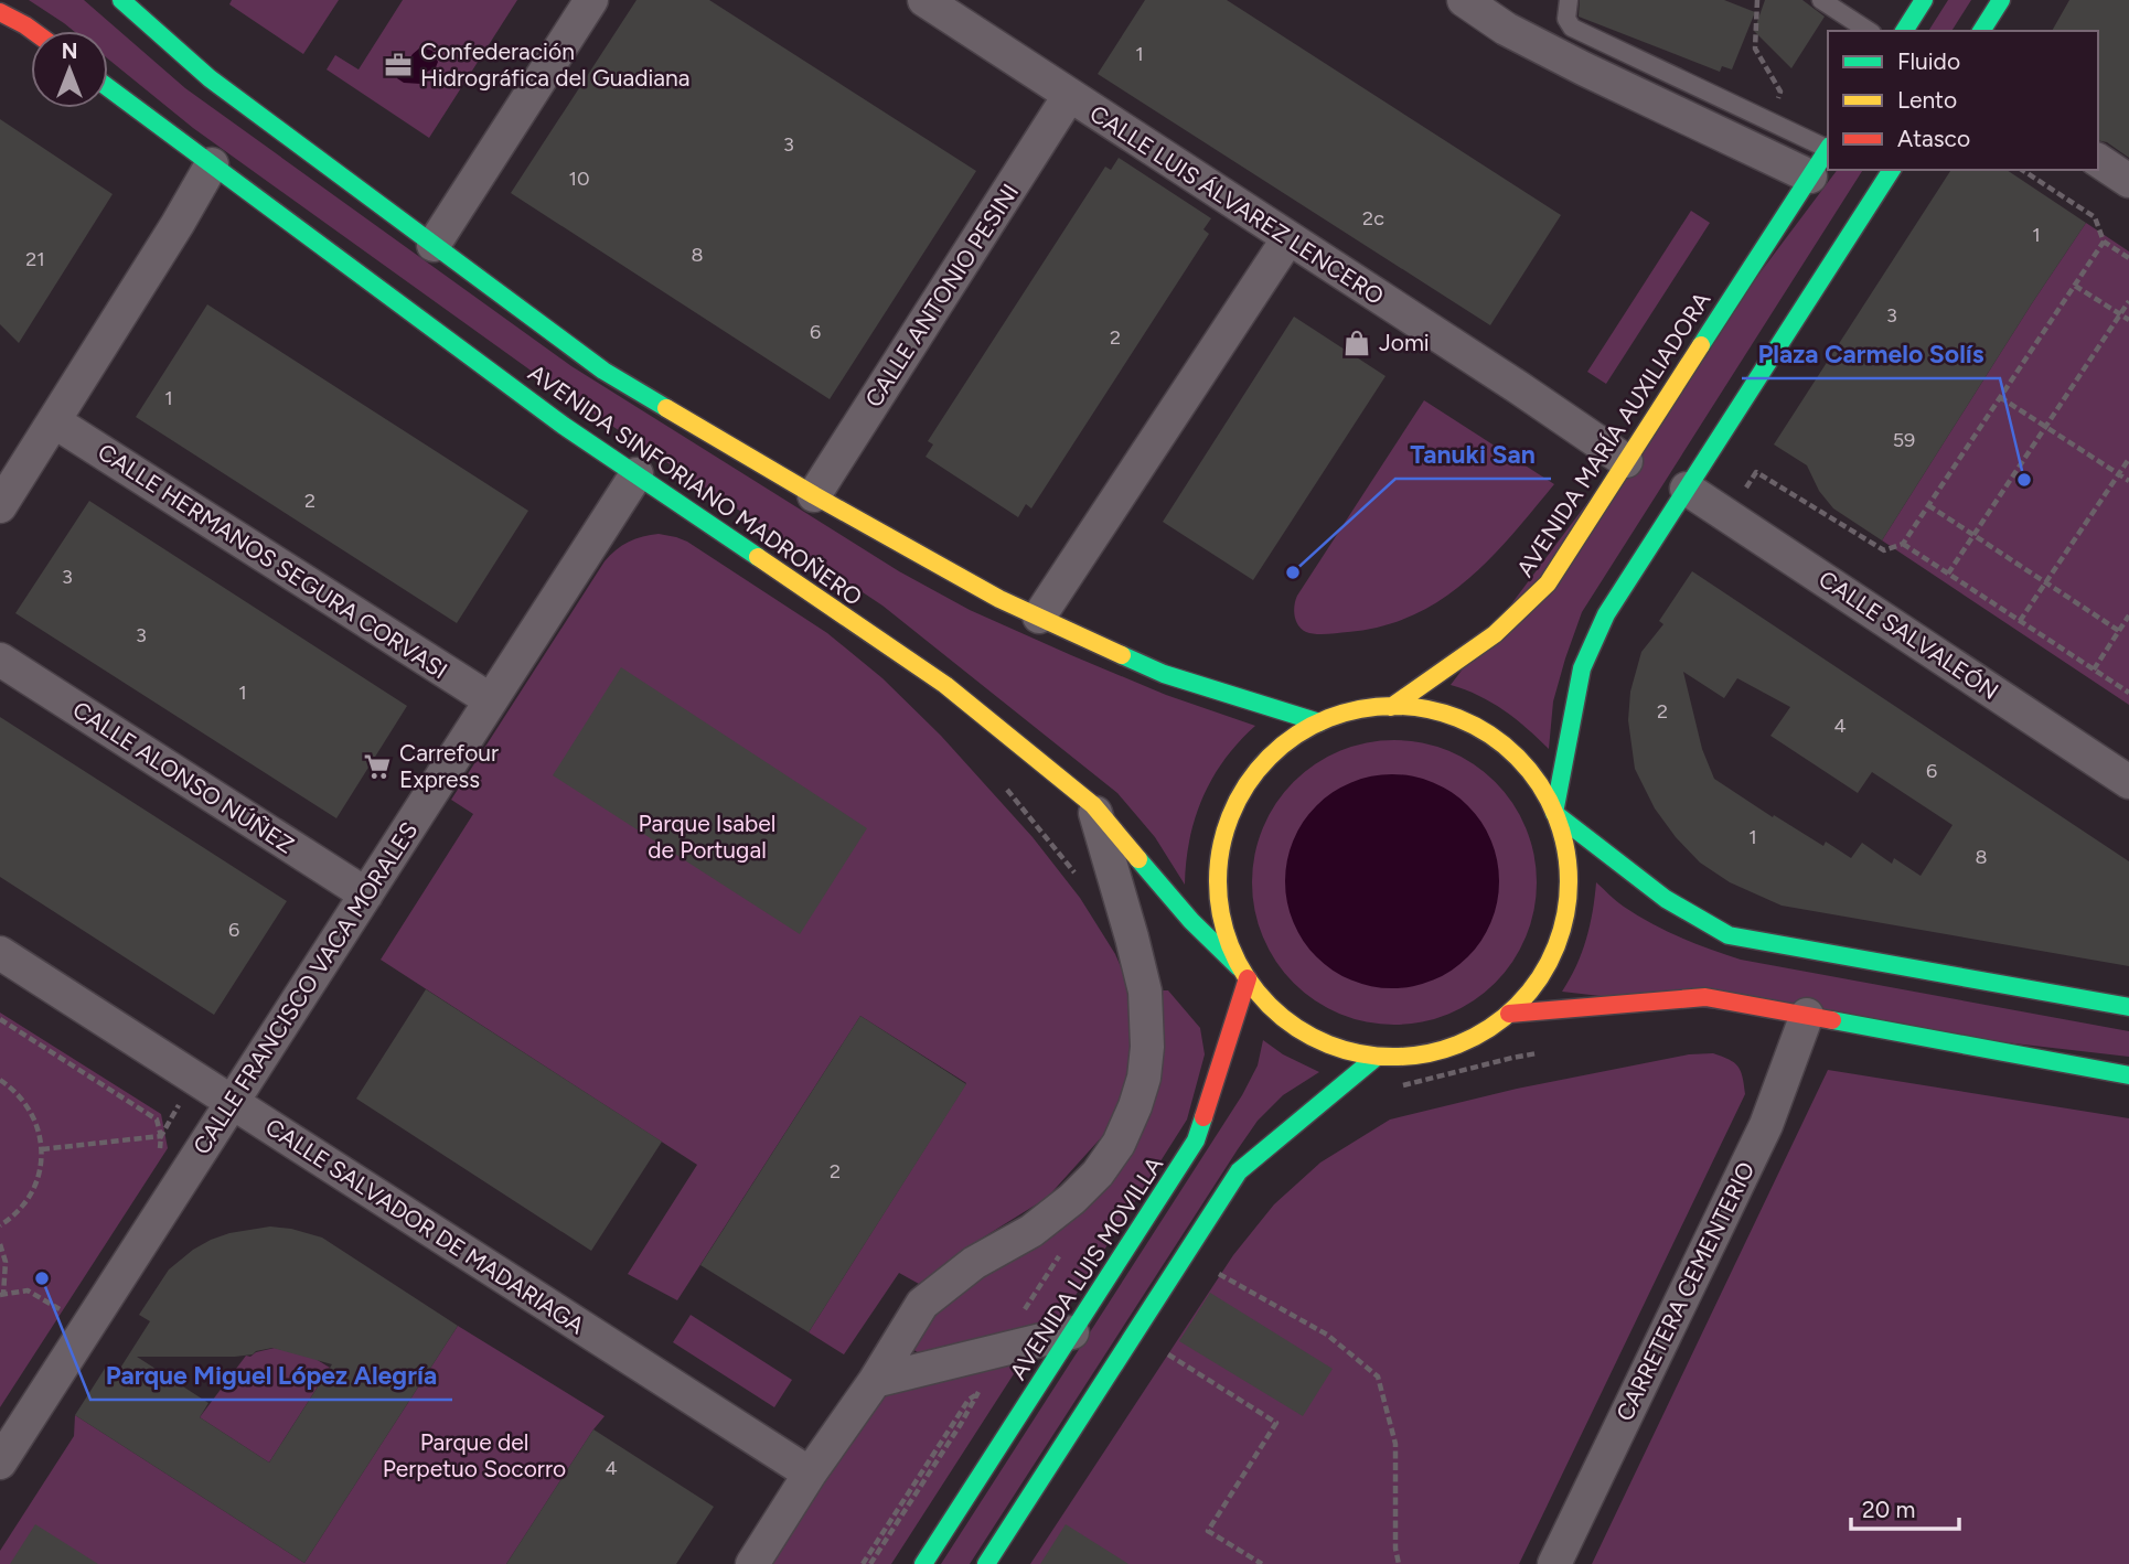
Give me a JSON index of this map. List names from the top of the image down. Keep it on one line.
{"streets":{"main road":["AVENIDA MARÍA AUXILIADORA","AVENIDA SINFORIANO MADROÑERO","AVENIDA LUIS MOVILLA"],"street":["CALLE LUIS ÁLVAREZ LENCERO","CALLE ANTONIO PESINI","CALLE HERMANOS SEGURA CORVASI","CALLE SALVALEÓN","CALLE ALONSO NÚÑEZ","CALLE FRANCISCO VACA MORALES","CALLE SALVADOR DE MADARIAGA","CARRETERA CEMENTERIO"]},"crossings":[["CALLE LUIS ÁLVAREZ LENCERO","CALLE ANTONIO PESINI"],["CALLE LUIS ÁLVAREZ LENCERO","AVENIDA MARÍA AUXILIADORA"],["CALLE ANTONIO PESINI","AVENIDA SINFORIANO MADROÑERO"],["AVENIDA SINFORIANO MADROÑERO","CALLE FRANCISCO VACA MORALES"],["AVENIDA SINFORIANO MADROÑERO","AVENIDA LUIS MOVILLA"],["CALLE HERMANOS SEGURA CORVASI","CALLE FRANCISCO VACA MORALES"],["CALLE ALONSO NÚÑEZ","CALLE FRANCISCO VACA MORALES"],["CALLE FRANCISCO VACA MORALES","CALLE SALVADOR DE MADARIAGA"]],"parks":["Parque Isabel de Portugal","Parque del Perpetuo Socorro"],"places":{"office":["Confederación Hidrográfica del Guadiana"],"shop":["Jomi"],"other":["Plaza Carmelo Solís","Tanuki San","Parque Miguel López Alegría"],"supermarket":["Carrefour Express"]},"house_numbers":["1","3","10","2c","1","8","21","3","6","2","1","59","2","3","3","1","2","4","6","1","8","6","2","4"],"legend":["Fluido","Lento","Atasco"],"scale_bar":"20 m","north":"top"}
